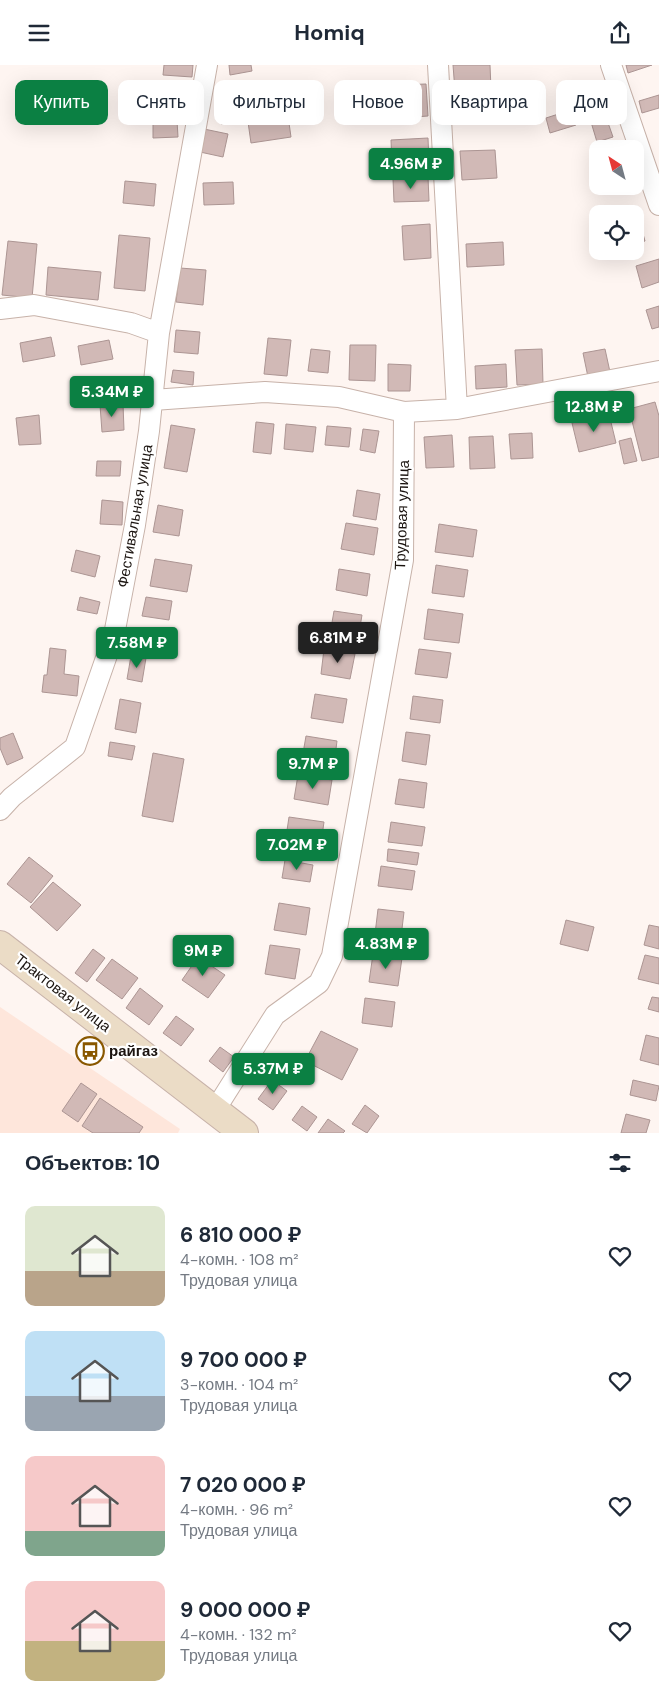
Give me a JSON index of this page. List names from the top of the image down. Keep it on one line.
{"streets":{"street":["Трудовая улица","Фестивальная улица","Трактовая улица"]},"crossings":[["Трудовая улица","Трактовая улица"]],"places":{"bus stop":["райгаз"]},"north":"top left","page":{"header":"Homiq","chip":["Купить","Снять","Фильтры","Новое","Квартира","Дом"],"price":["4.96M ₽","5.34M ₽","12.8M ₽","6.81M ₽","7.58M ₽","9.7M ₽","7.02M ₽","4.83M ₽","9M ₽","5.37M ₽"],"heading":"Объектов: 10","list":[{"name":"6 810 000 ₽","note":"4-комн. · 108 m² · Трудовая улица"},{"name":"9 700 000 ₽","note":"3-комн. · 104 m² · Трудовая улица"},{"name":"7 020 000 ₽","note":"4-комн. · 96 m² · Трудовая улица"},{"name":"9 000 000 ₽","note":"4-комн. · 132 m² · Трудовая улица"}]}}
